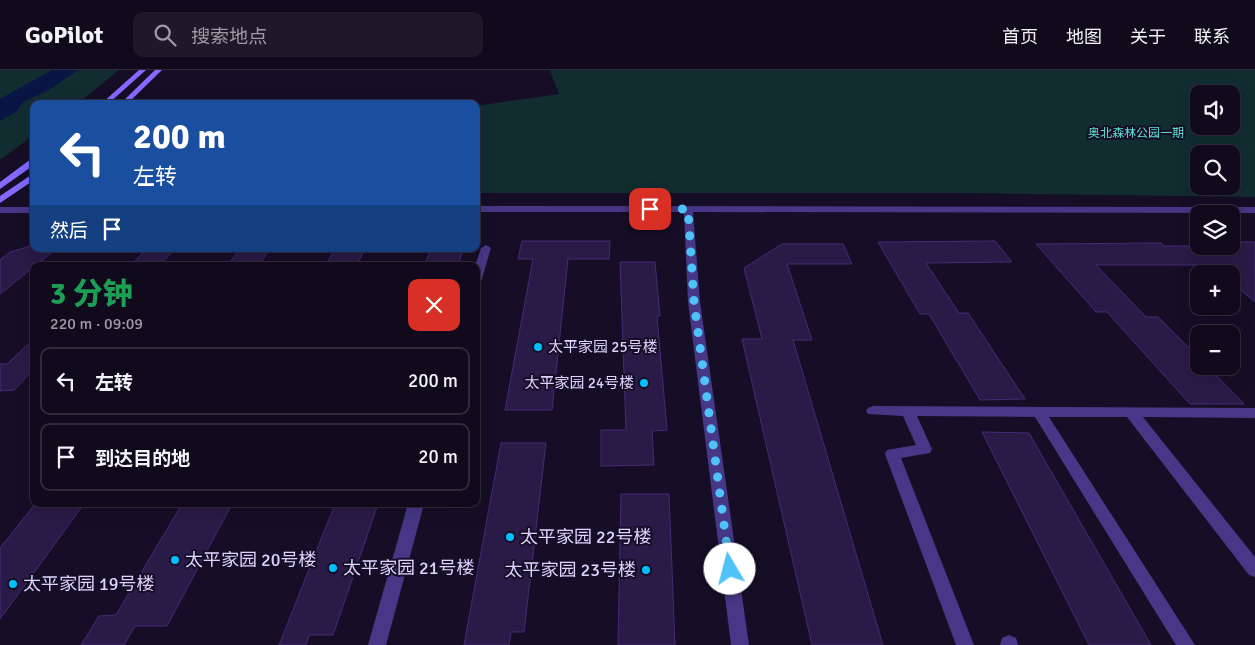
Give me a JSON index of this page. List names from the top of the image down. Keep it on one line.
{"parks":["奥北森林公园一期"],"places":["太平家园 25号楼","太平家园 24号楼","太平家园 22号楼","太平家园 20号楼","太平家园 21号楼","太平家园 23号楼","太平家园 19号楼"],"page":{"header":"GoPilot","search":"搜索地点","nav":["首页","地图","关于","联系"],"map_buttons":["+","−"],"turn":["200 m","左转"],"then":"然后","heading":["3 分钟","220 m · 09:09"],"list":[{"name":"左转","value":"200 m"},{"name":"到达目的地","value":"20 m"}]}}
